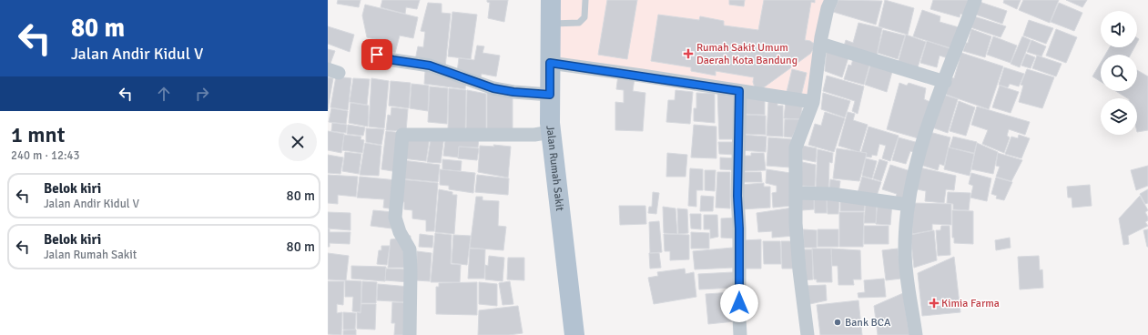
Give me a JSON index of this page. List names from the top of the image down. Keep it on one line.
{"streets":{"main road":["Jalan Rumah Sakit"]},"places":{"health":["Rumah Sakit Umum Daerah Kota Bandung","Kimia Farma"],"other":["Bank BCA"]},"page":{"turn":["80 m","Jalan Andir Kidul V"],"heading":["1 mnt","240 m · 12:43"],"list":[{"name":"Belok kiri","note":"Jalan Andir Kidul V","value":"80 m"},{"name":"Belok kiri","note":"Jalan Rumah Sakit","value":"80 m"}]}}
